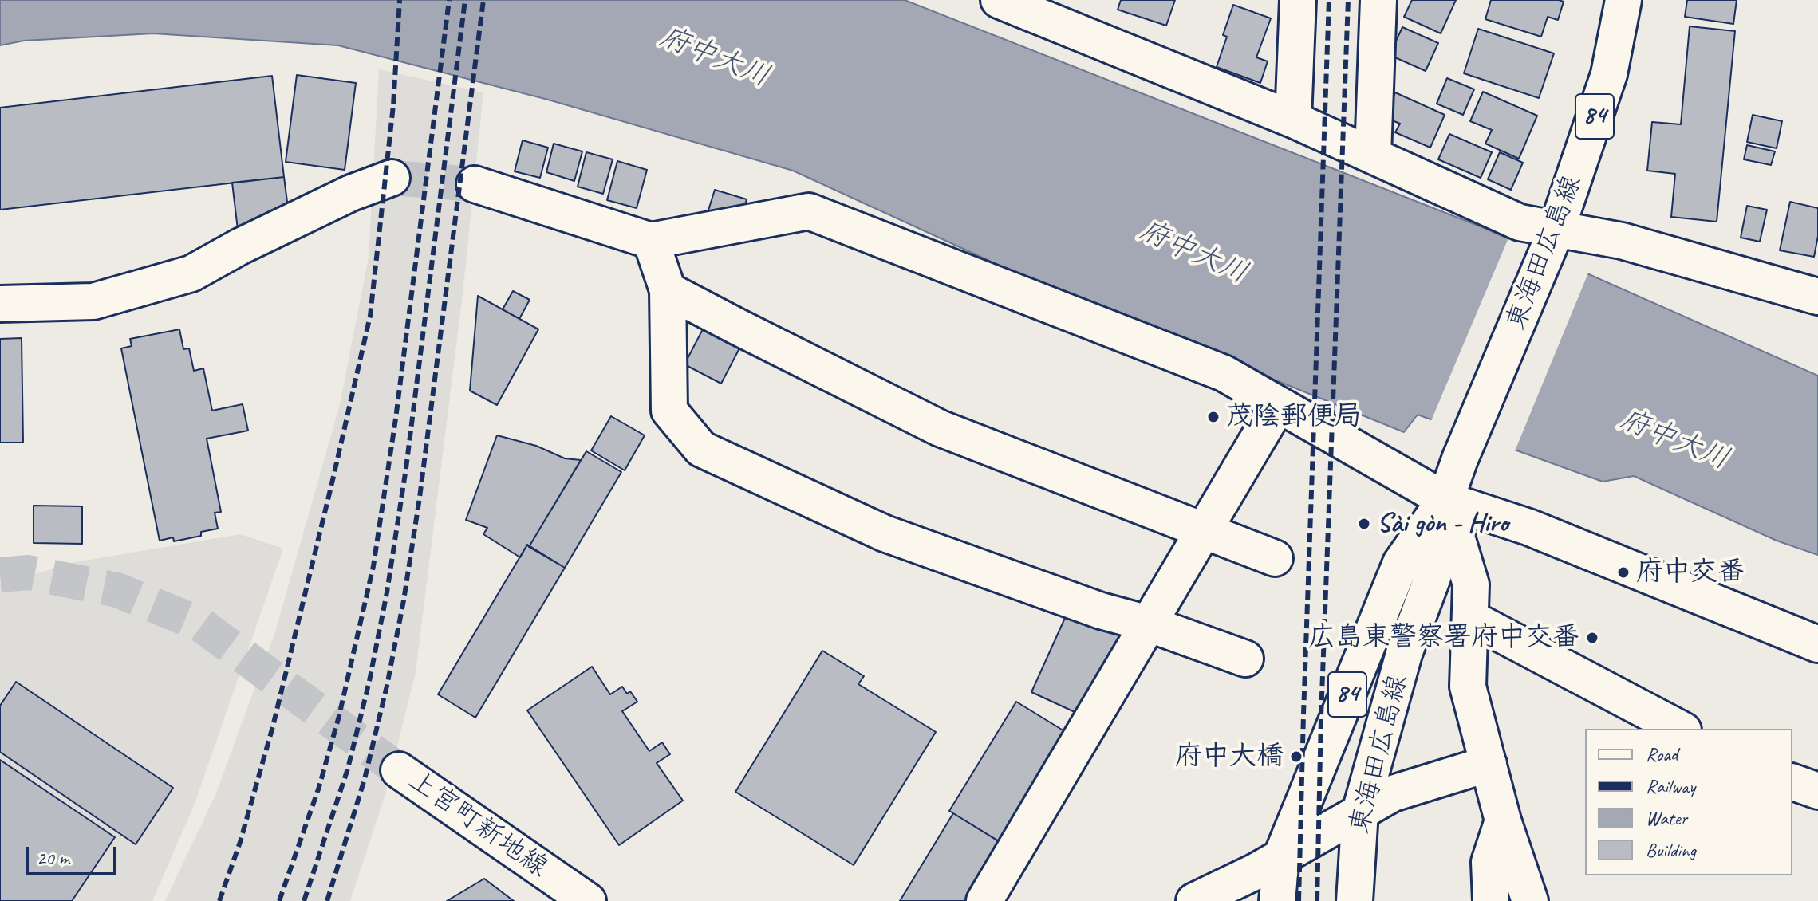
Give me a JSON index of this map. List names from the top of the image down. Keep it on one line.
{"streets":{"street":["84","東海田広島線","上宮町新地線"]},"water":["府中大川"],"places":["茂陰郵便局","Sài gòn - Hiro","府中交番","広島東警察署府中交番","府中大橋"],"legend":["Road","Railway","Water","Building"],"scale_bar":"20 m"}
